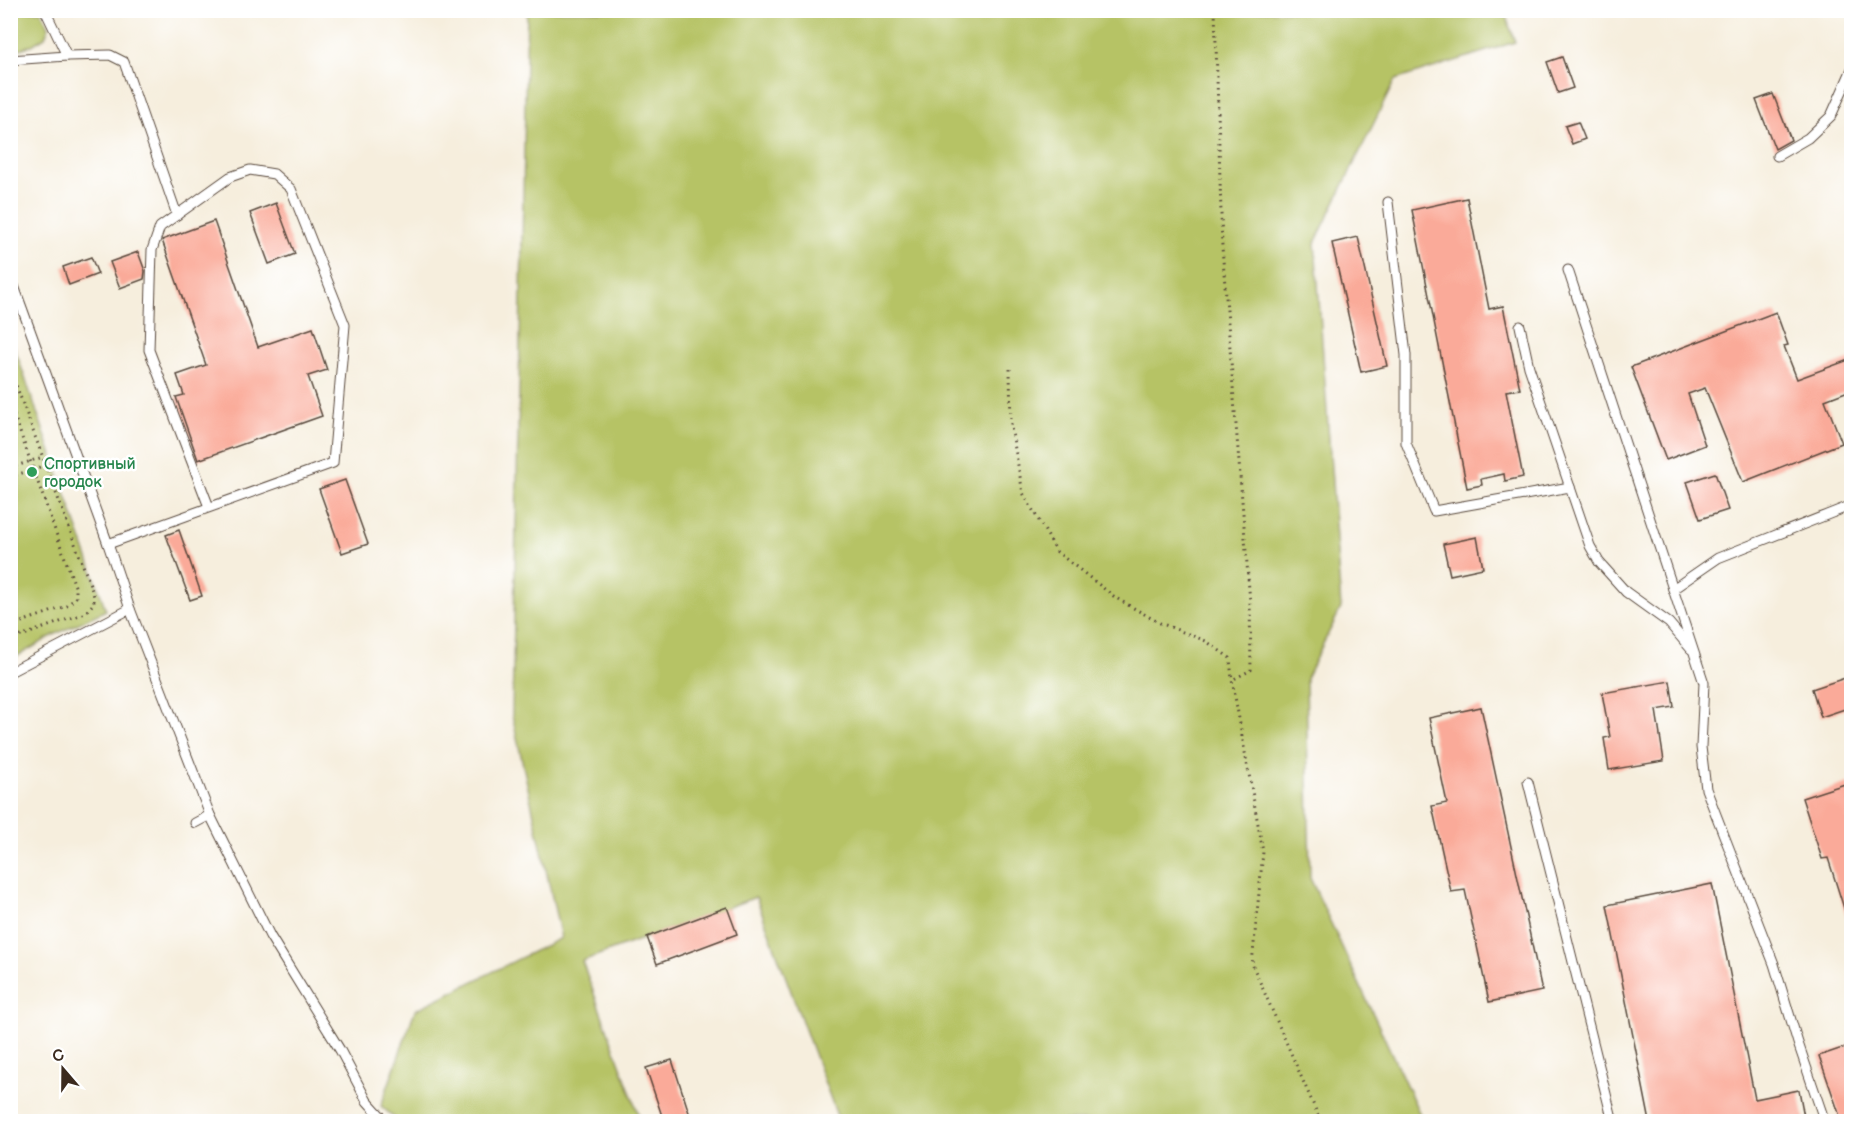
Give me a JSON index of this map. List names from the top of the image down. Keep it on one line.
{"places":["Спортивный городок"],"north":"top"}
